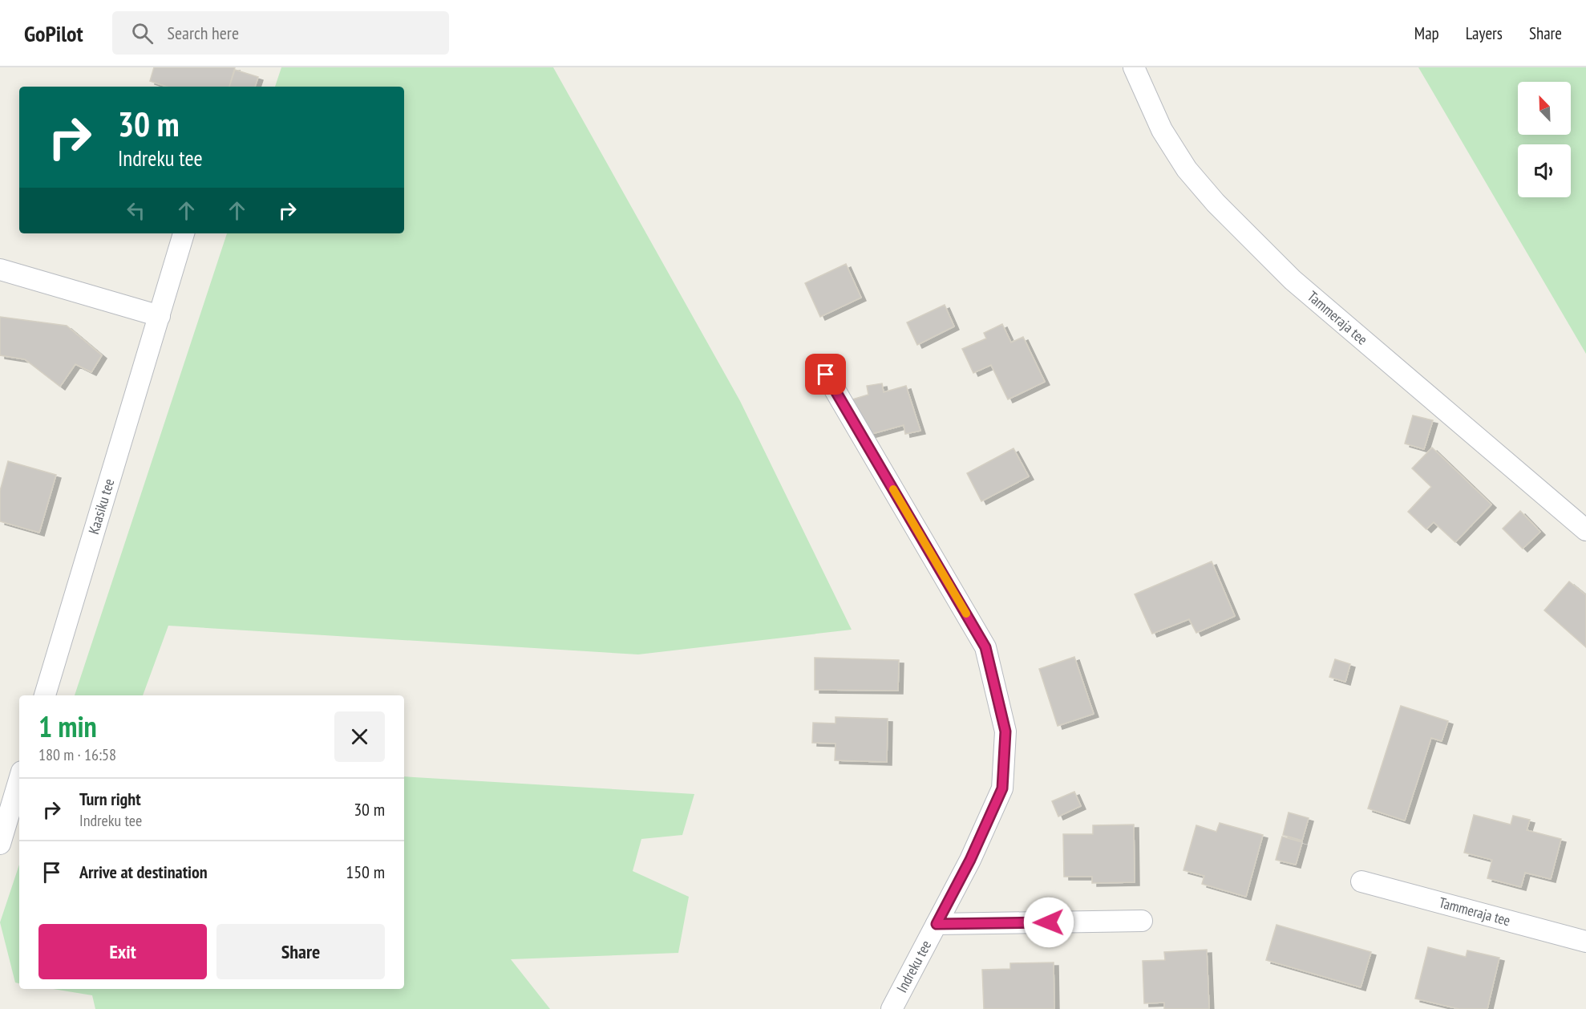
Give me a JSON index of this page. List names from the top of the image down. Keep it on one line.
{"streets":{"street":["Tammeraja tee","Kaasiku tee","Indreku tee"]},"north":"top left","page":{"header":"GoPilot","search":"Search here","nav":["Map","Layers","Share"],"turn":["30 m","Indreku tee"],"heading":["1 min","180 m · 16:58"],"list":[{"name":"Turn right","note":"Indreku tee","value":"30 m"},{"name":"Arrive at destination","value":"150 m"}],"buttons":["Exit","Share"]}}
